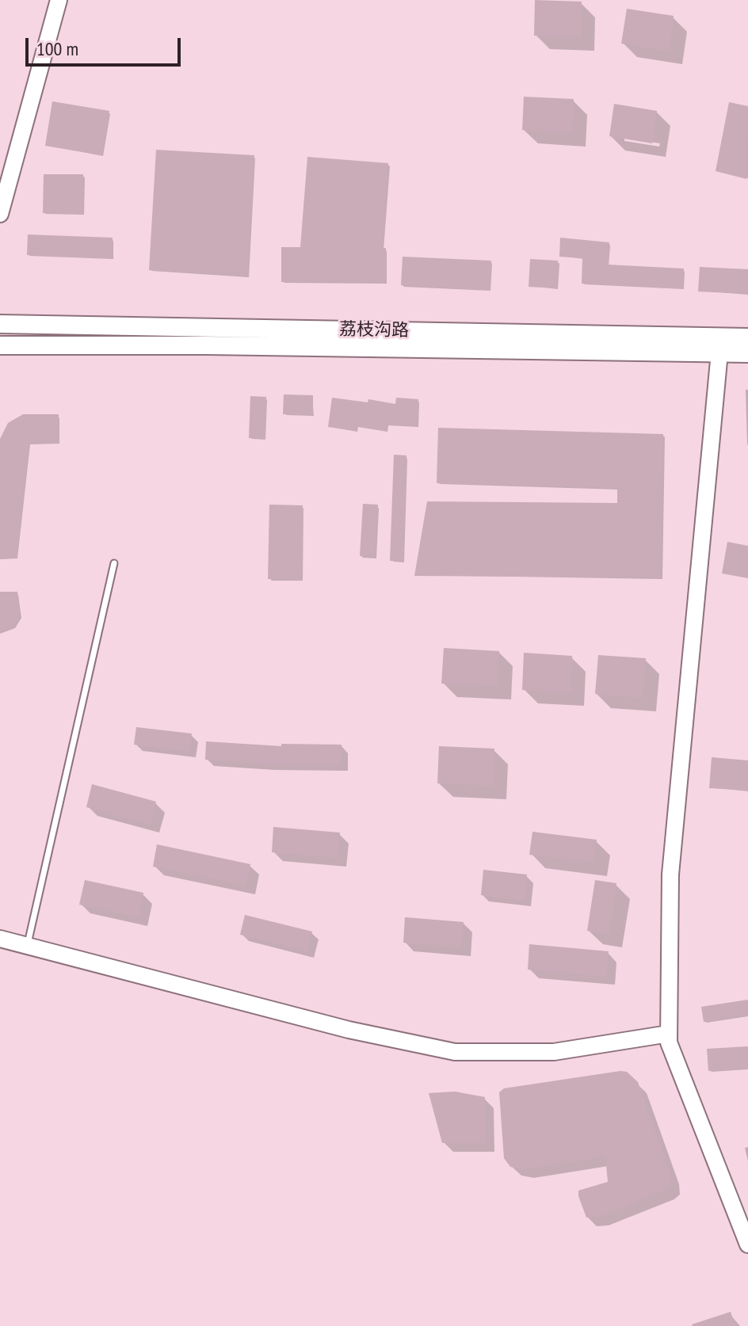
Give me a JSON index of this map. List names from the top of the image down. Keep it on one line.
{"streets":{"main road":["荔枝沟路"]},"scale_bar":"100 m"}
